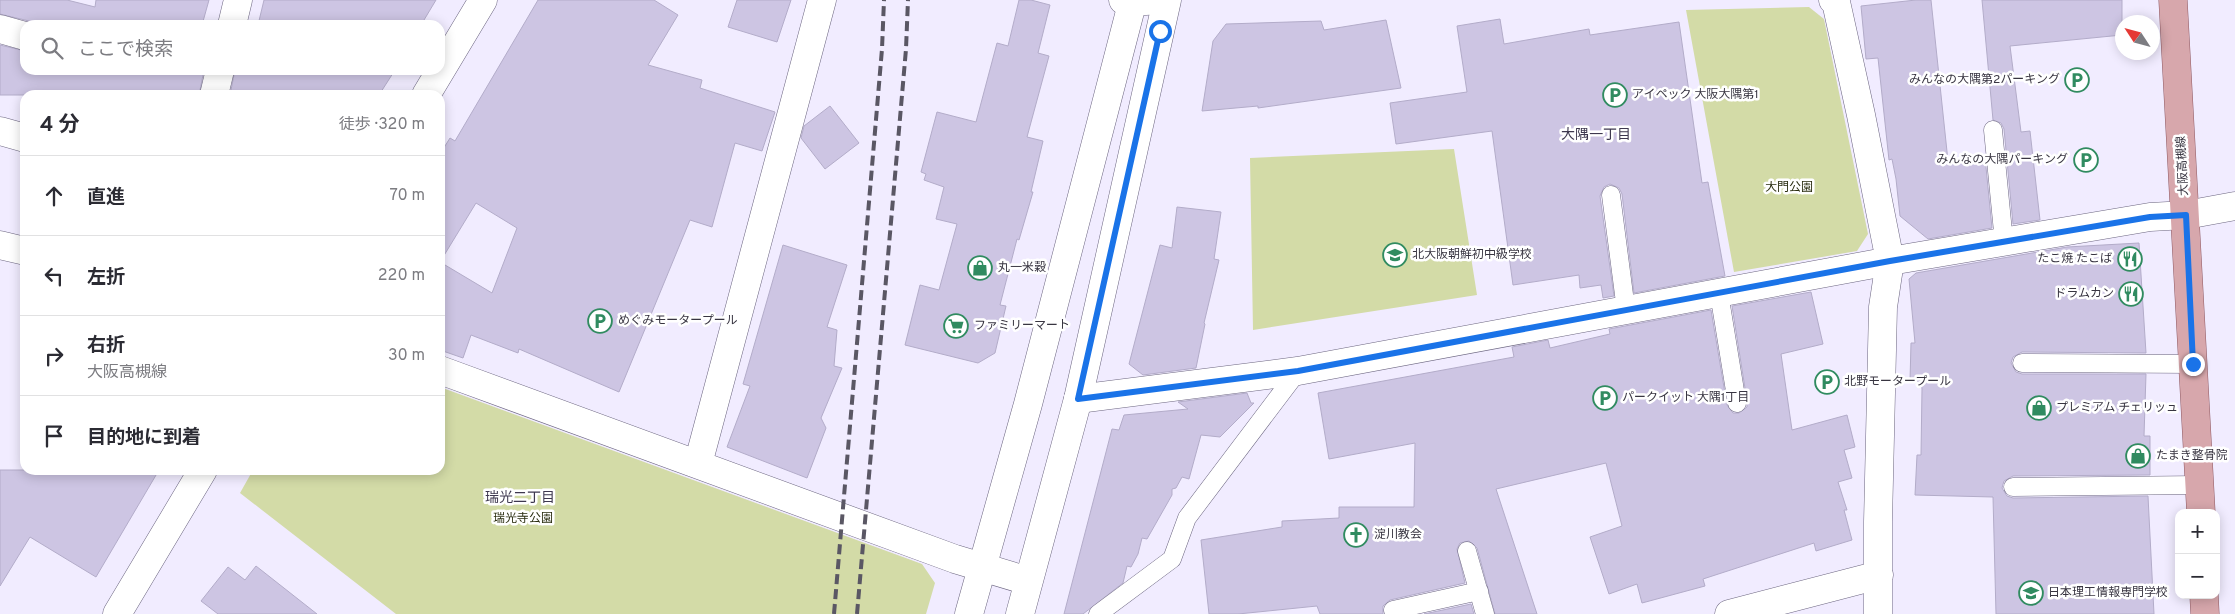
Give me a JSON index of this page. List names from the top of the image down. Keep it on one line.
{"streets":{"main road":["大阪高槻線"]},"districts":["大隅一丁目","瑞光二丁目"],"parks":["大門公園","瑞光寺公園"],"places":{"parking":["みんなの大隅第2パーキング","アイペック 大阪大隅第1","みんなの大隅パーキング","めぐみモータープール","北野モータープール","パークイット 大隅1丁目"],"school or university":["北大阪朝鮮初中級学校","日本理工情報専門学校"],"restaurant":["たこ焼 たこば","ドラムカン"],"shop":["丸一米穀","プレミアム チェリッュ","たまき整骨院"],"supermarket":["ファミリーマート"],"church":["淀川教会"]},"north":"top left","page":{"search":"ここで検索","heading":["4 分","徒歩 · 320 m"],"list":[["直進","70 m"],["左折","220 m"],["右折","大阪高槻線","30 m"],"目的地に到着"],"map_buttons":["+","−"]}}
